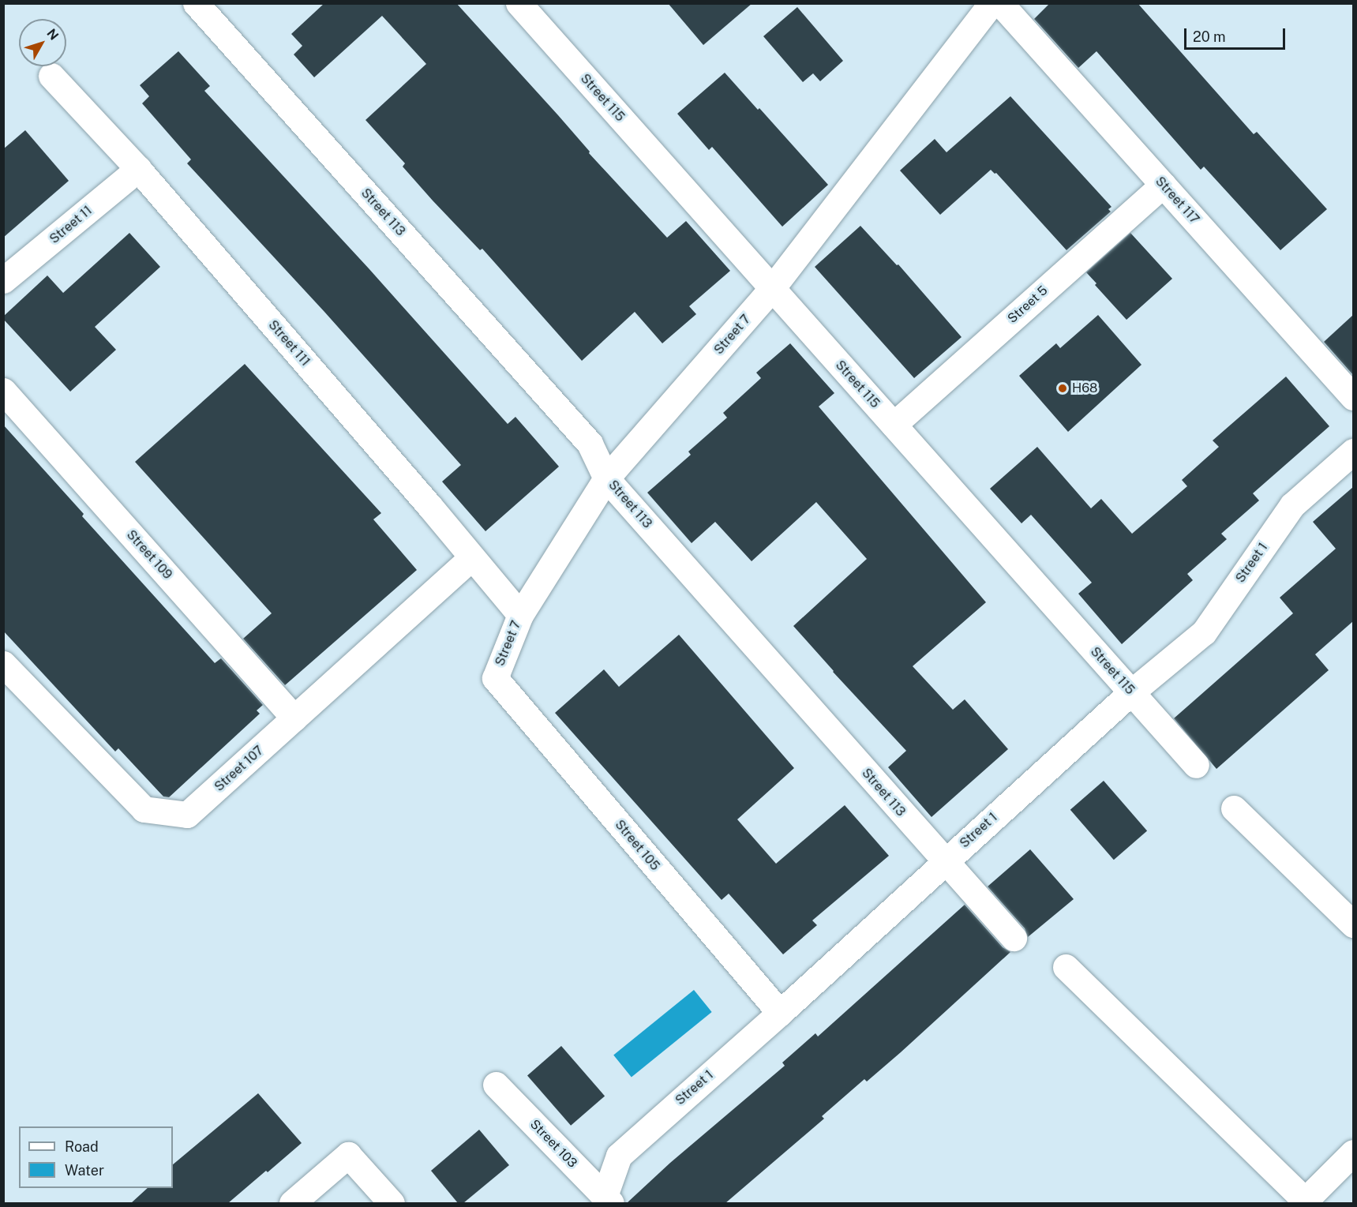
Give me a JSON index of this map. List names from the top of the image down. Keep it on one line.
{"streets":{"street":["Street 115","Street 117","Street 113","Street 11","Street 5","Street 7","Street 111","Street 109","Street 1","Street 107","Street 105","Street 103"]},"crossings":[["Street 115","Street 5"],["Street 115","Street 7"],["Street 115","Street 1"],["Street 117","Street 5"],["Street 113","Street 7"],["Street 113","Street 1"],["Street 11","Street 111"],["Street 7","Street 111"],["Street 7","Street 105"],["Street 111","Street 107"],["Street 109","Street 107"],["Street 1","Street 105"],["Street 1","Street 103"]],"places":["H68"],"legend":["Road","Water"],"scale_bar":"20 m","north":"top right"}
